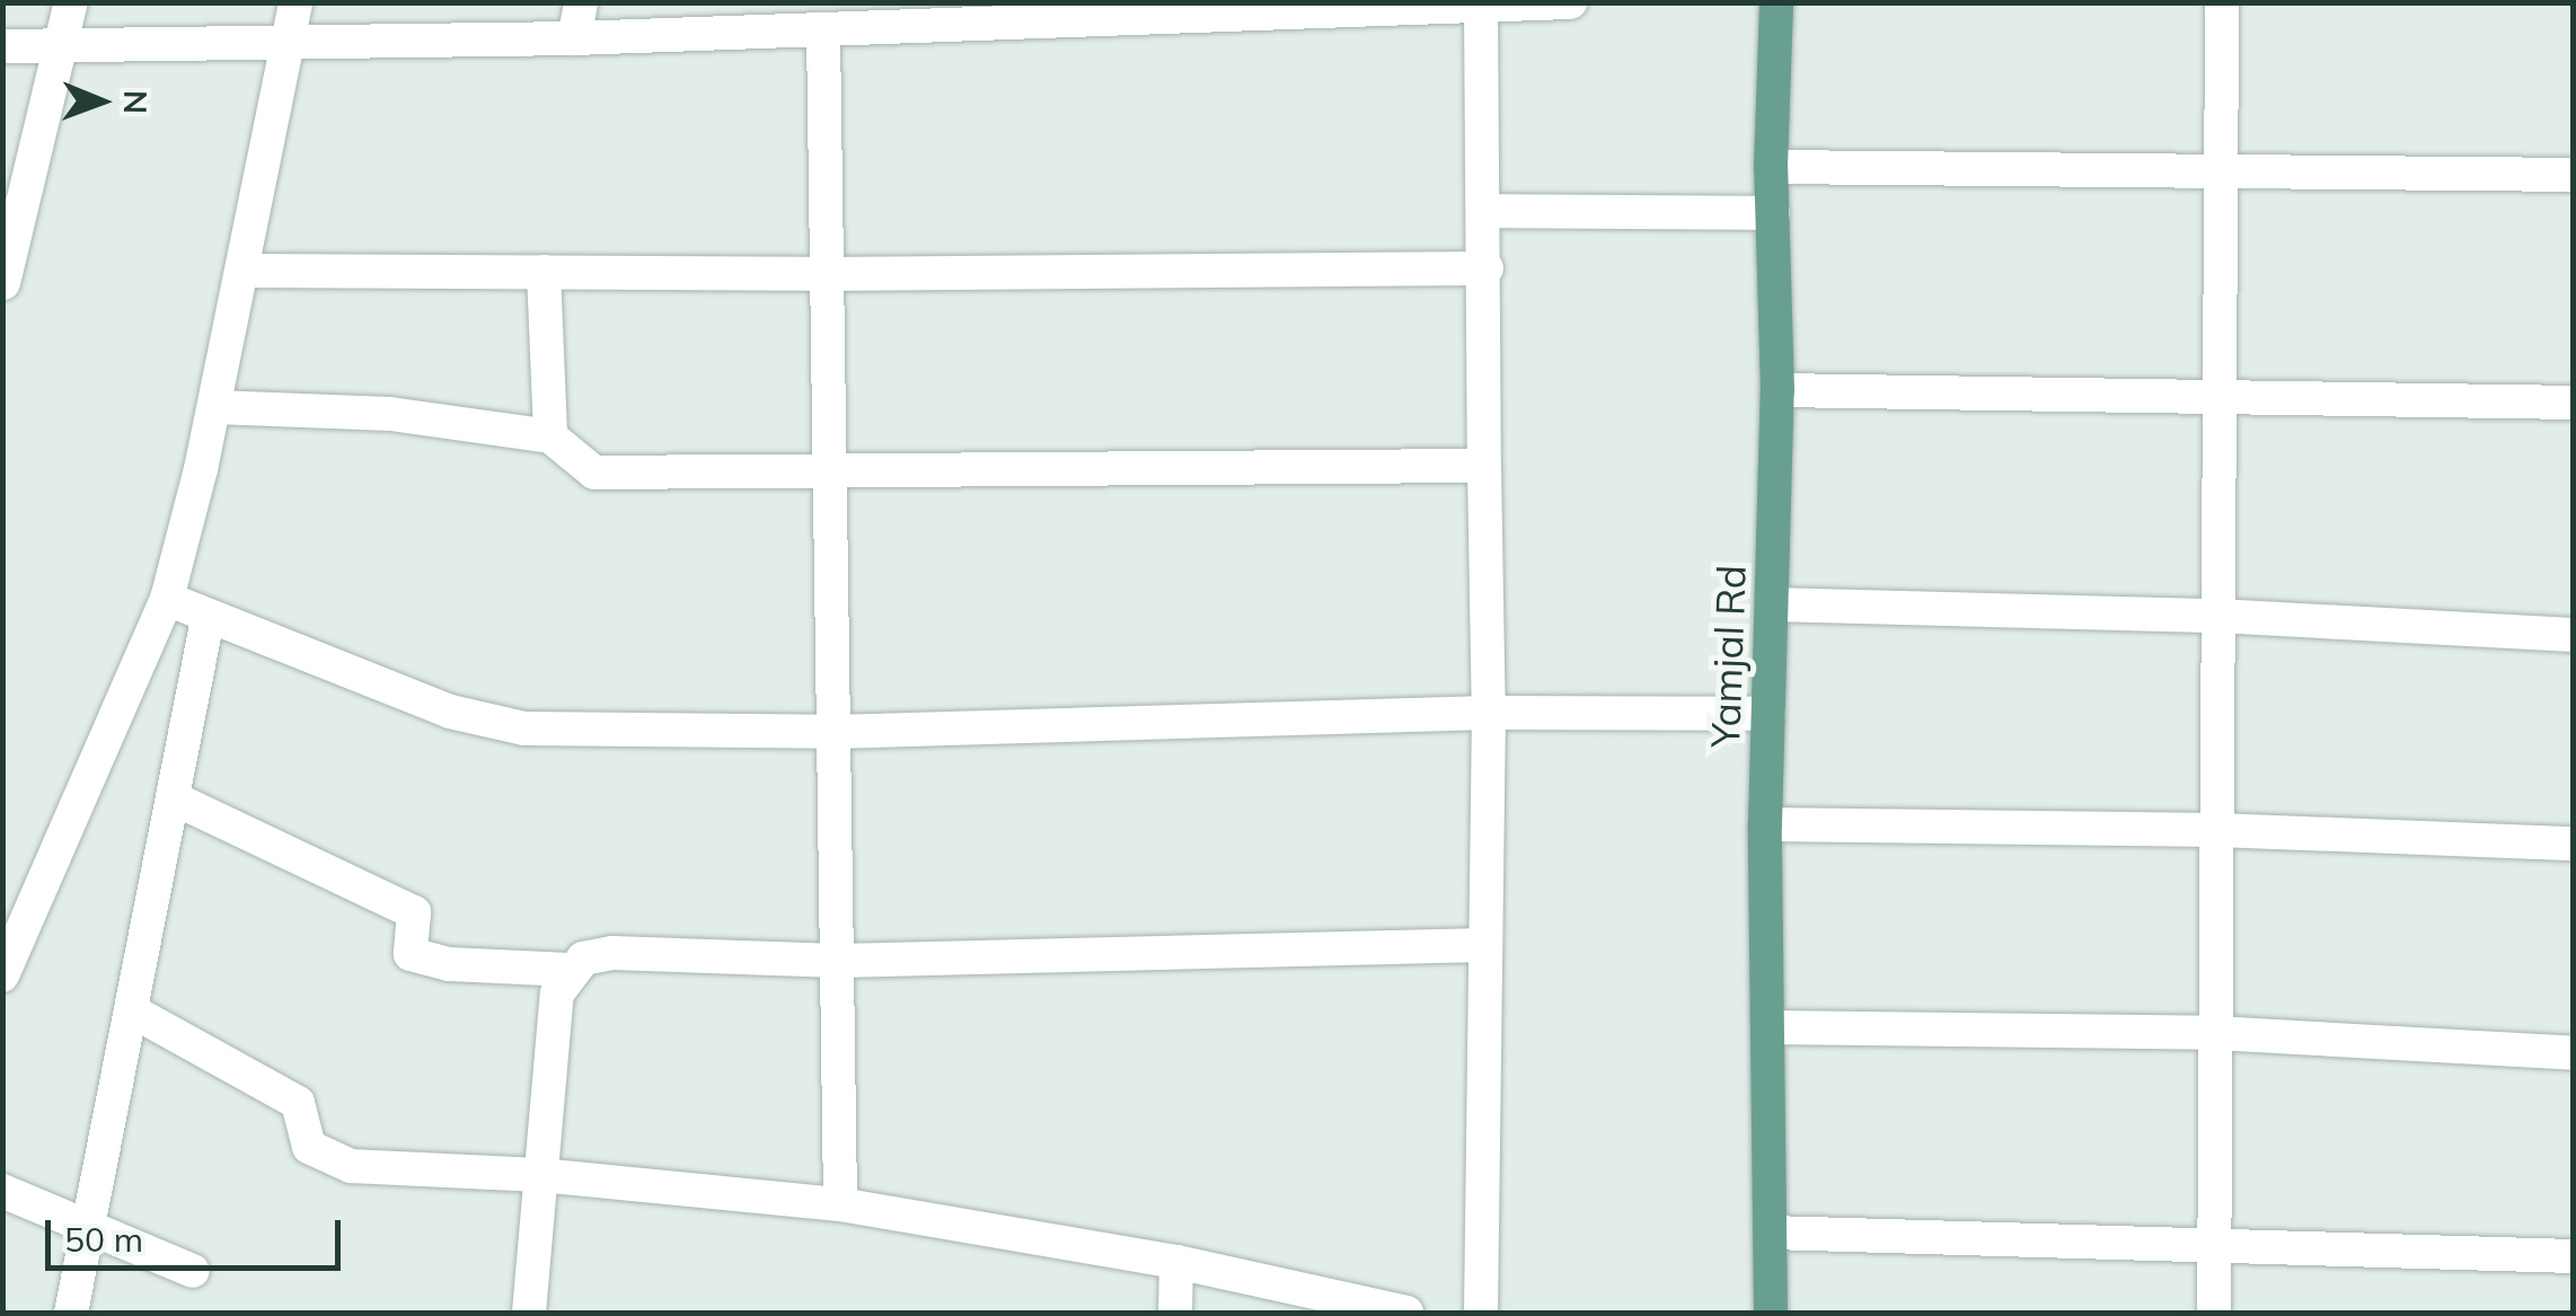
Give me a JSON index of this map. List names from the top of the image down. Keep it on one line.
{"streets":{"main road":["Yamjal Rd"]},"scale_bar":"50 m","north":"right"}
